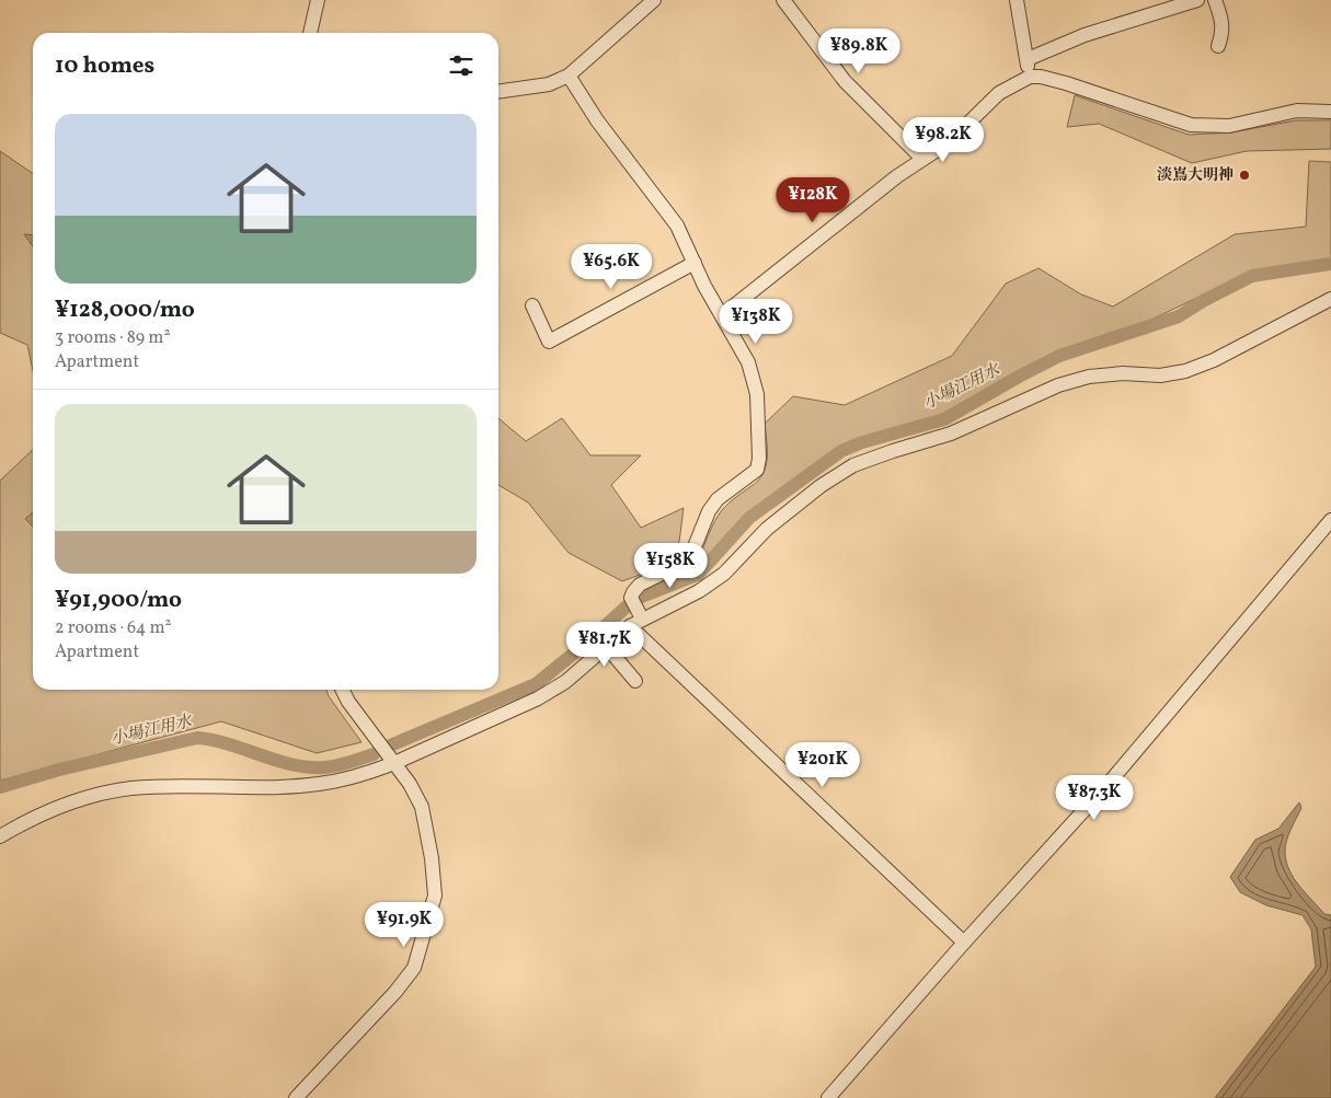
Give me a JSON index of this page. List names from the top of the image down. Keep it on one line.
{"water":["小場江用水"],"places":["淡嶌大明神"],"page":{"price":["¥89.8K","¥98.2K","¥128K","¥65.6K","¥138K","¥158K","¥81.7K","¥201K","¥87.3K","¥91.9K"],"heading":"10 homes","list":[{"name":"¥128,000/mo","note":"3 rooms · 89 m² · Apartment"},{"name":"¥91,900/mo","note":"2 rooms · 64 m² · Apartment"}]}}
